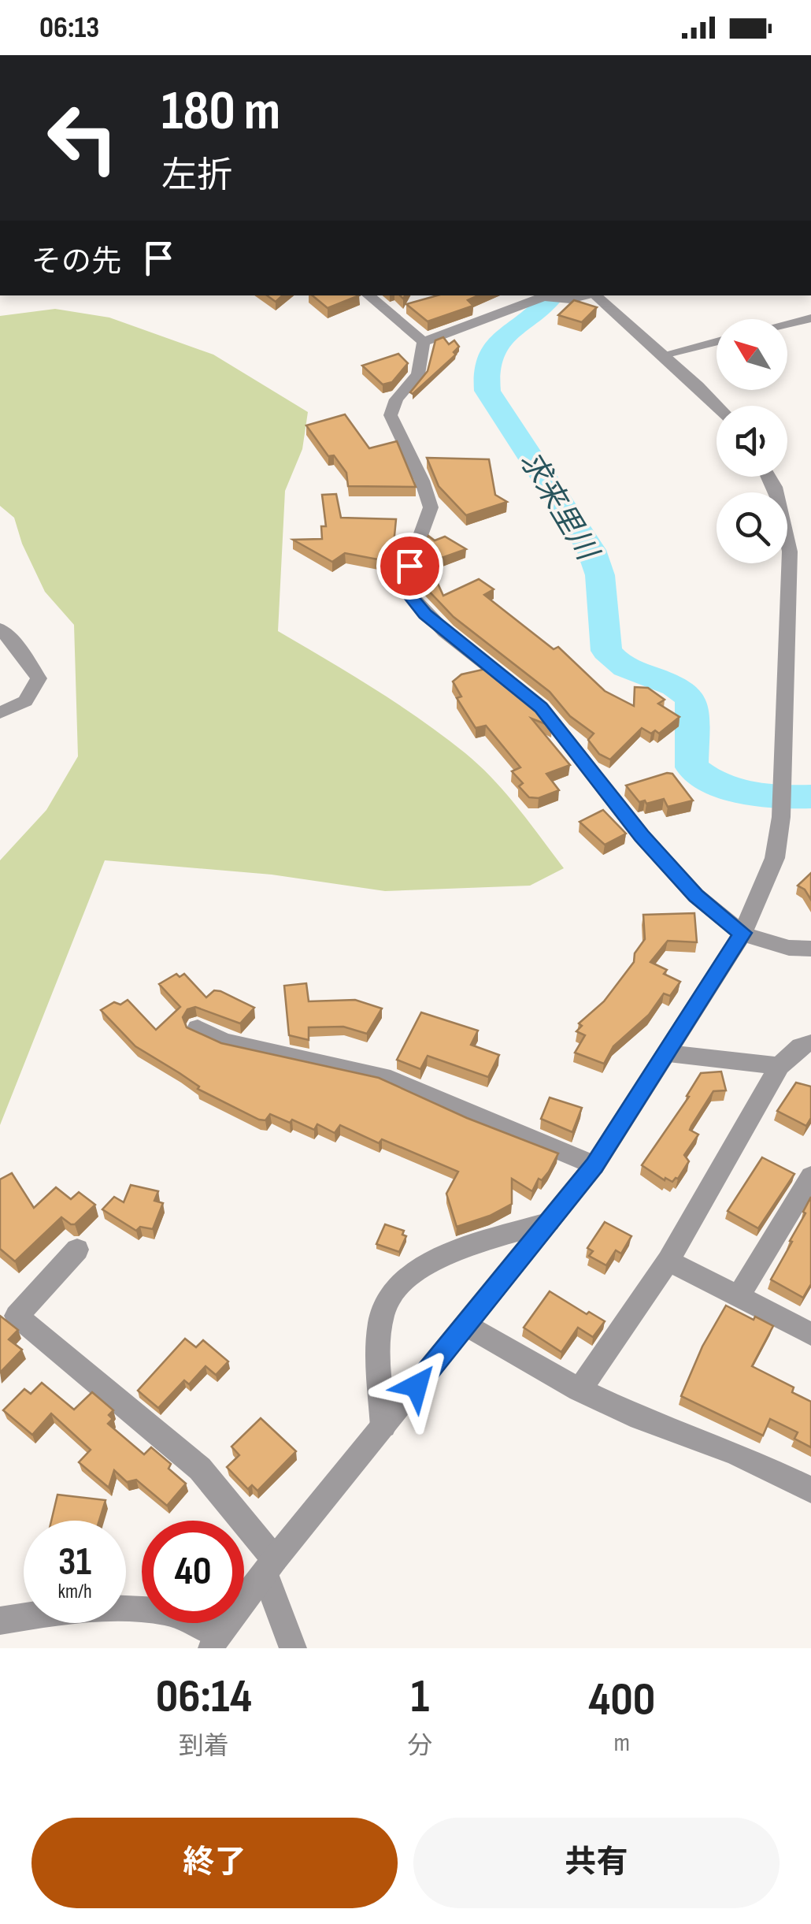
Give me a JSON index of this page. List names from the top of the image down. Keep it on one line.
{"water":["求来里川"],"north":"top left","page":{"status":"06:13","turn":["180 m","左折"],"then":"その先","speed":"31 km/h","limit":"40","eta":["06:14","到着","1","分","400","m"],"buttons":["終了","共有"]}}
